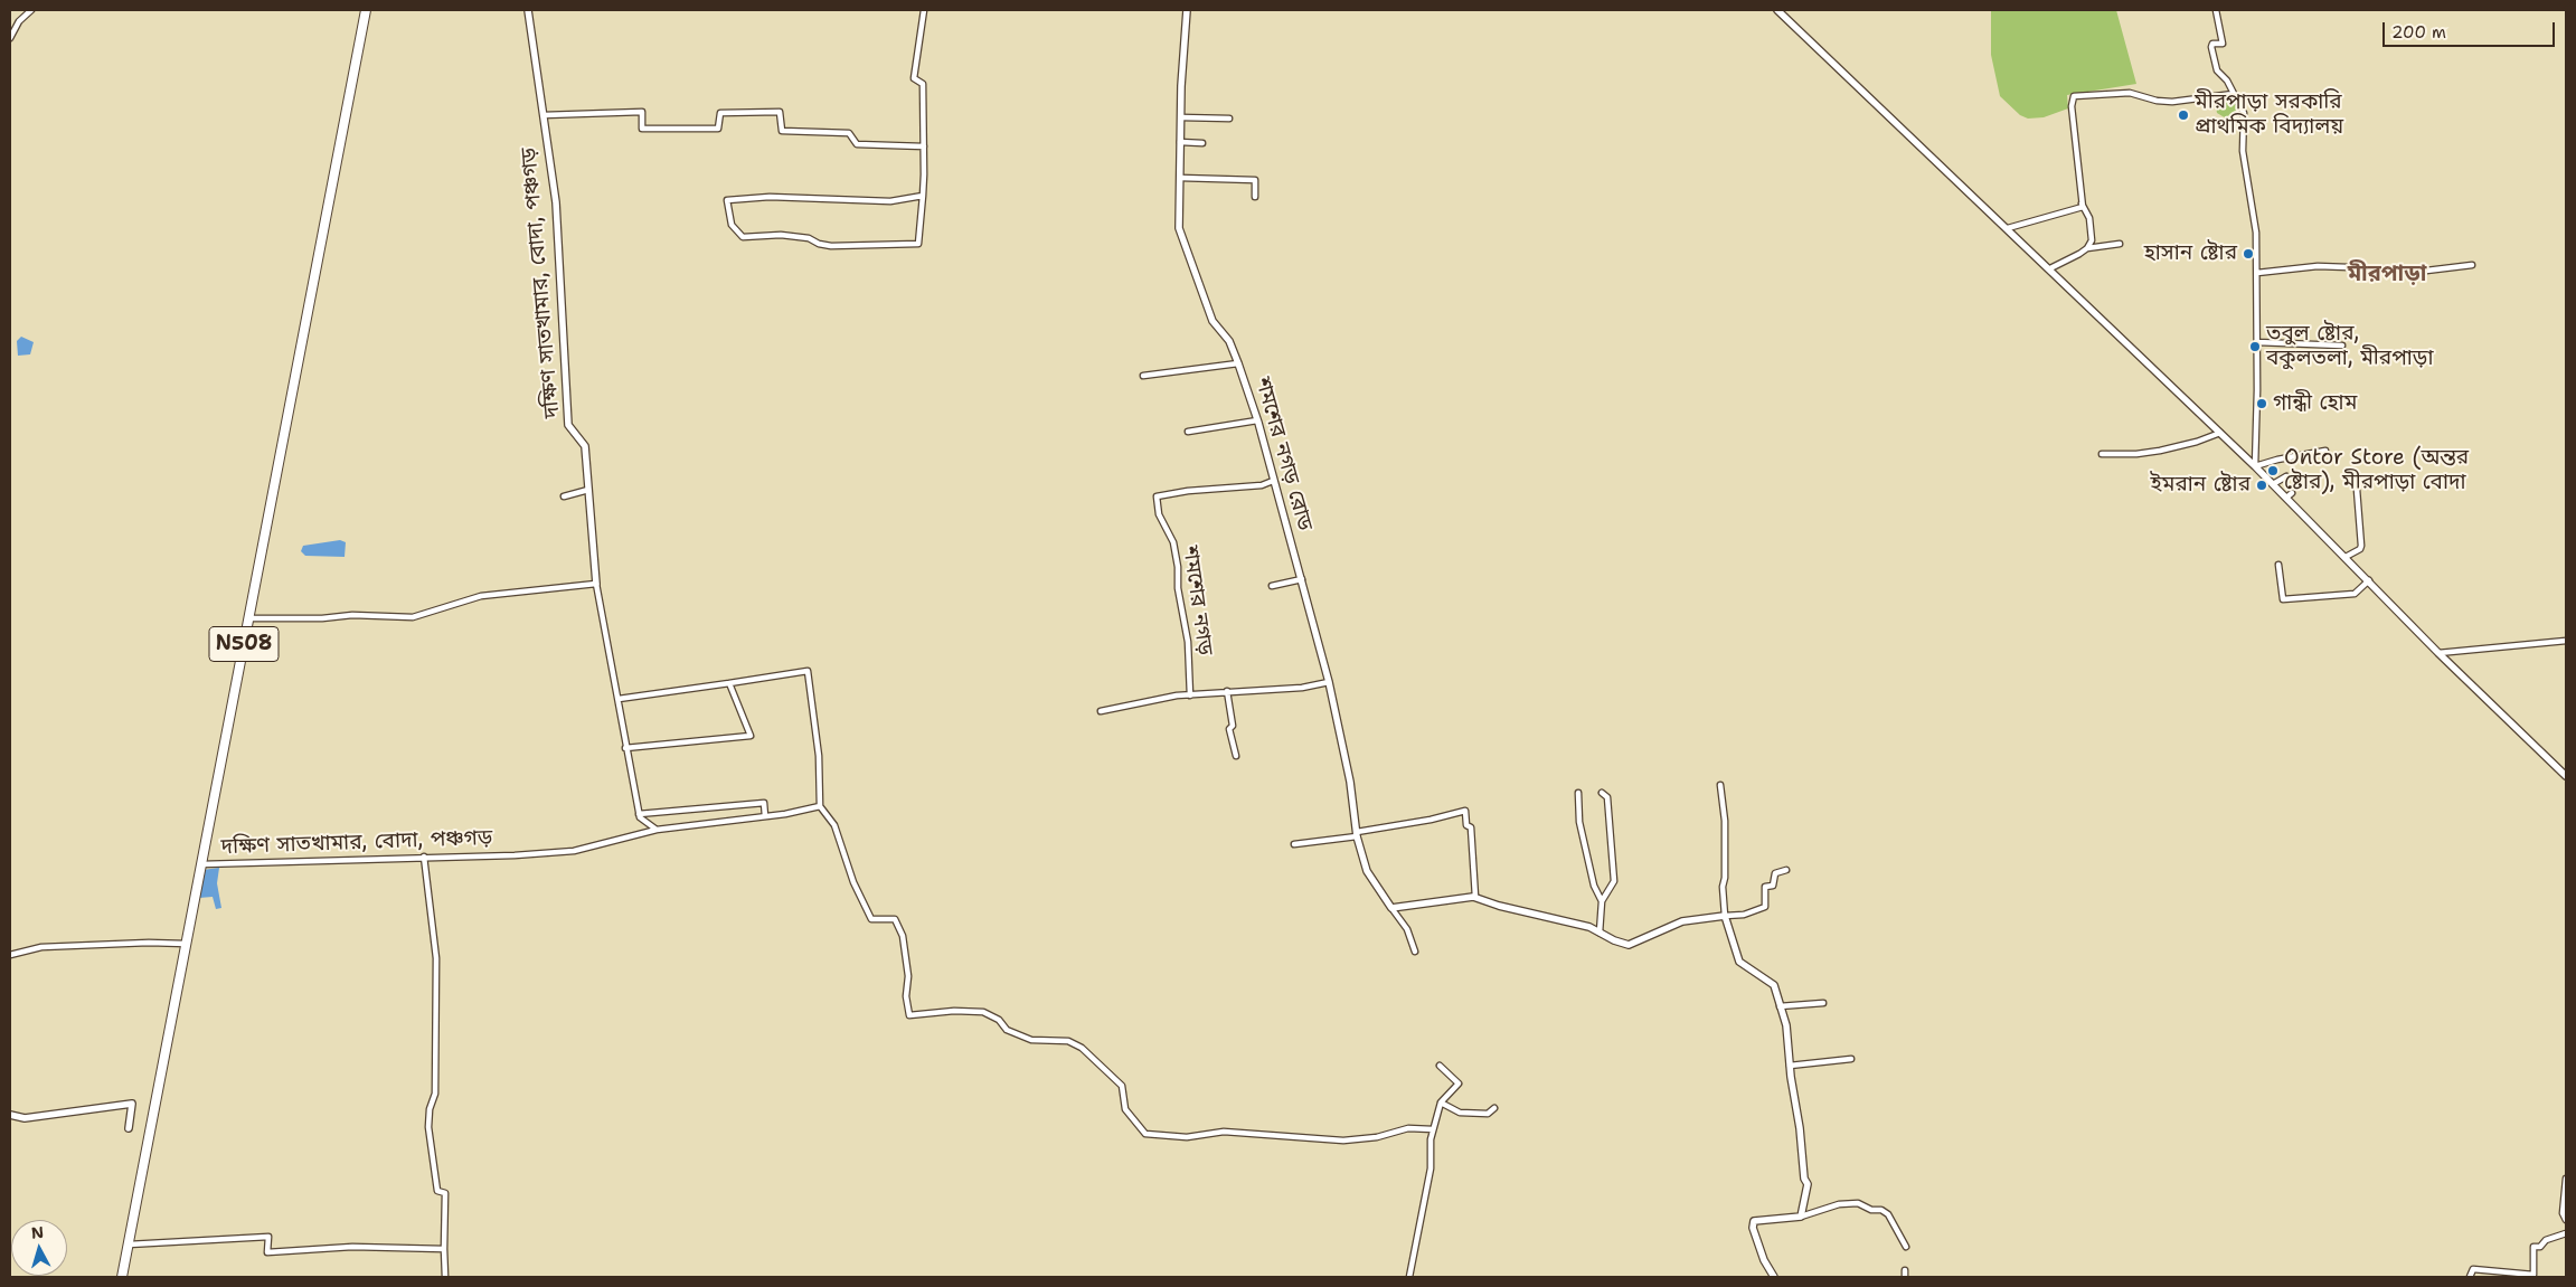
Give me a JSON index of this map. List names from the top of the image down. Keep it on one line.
{"streets":{"highway":["N508"],"street":["দক্ষিণ সাতখামার, বোদা, পঞ্চগড়","শমশের নগড় রোড","শমশের নগড়"]},"crossings":[["দক্ষিণ সাতখামার, বোদা, পঞ্চগড়","N508"],["শমশের নগড় রোড","শমশের নগড়"]],"districts":["মীরপাড়া"],"places":["মীরপাড়া সরকারি প্রাথমিক বিদ্যালয়","হাসান ষ্টোর","তবুল ষ্টোর, বকুলতলা, মীরপাড়া","গান্ধী হোম","Ontor Store (অন্তর ষ্টোর), মীরপাড়া বোদা","ইমরান ষ্টোর"],"scale_bar":"200 m","north":"top"}
